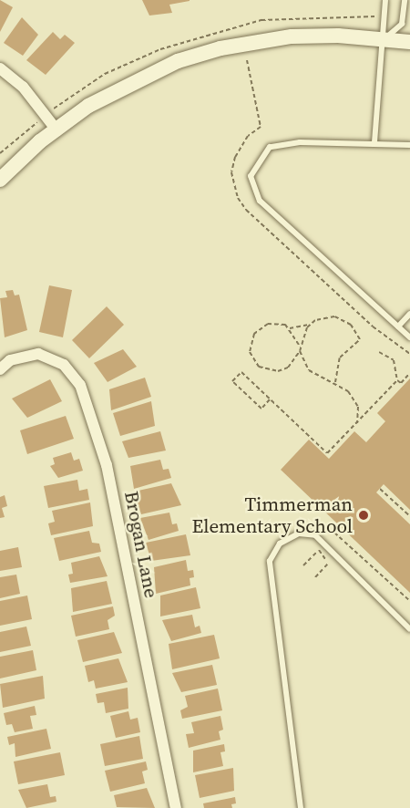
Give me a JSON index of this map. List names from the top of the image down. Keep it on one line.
{"streets":{"street":["Brogan Lane"]},"places":["Timmerman Elementary School"]}
